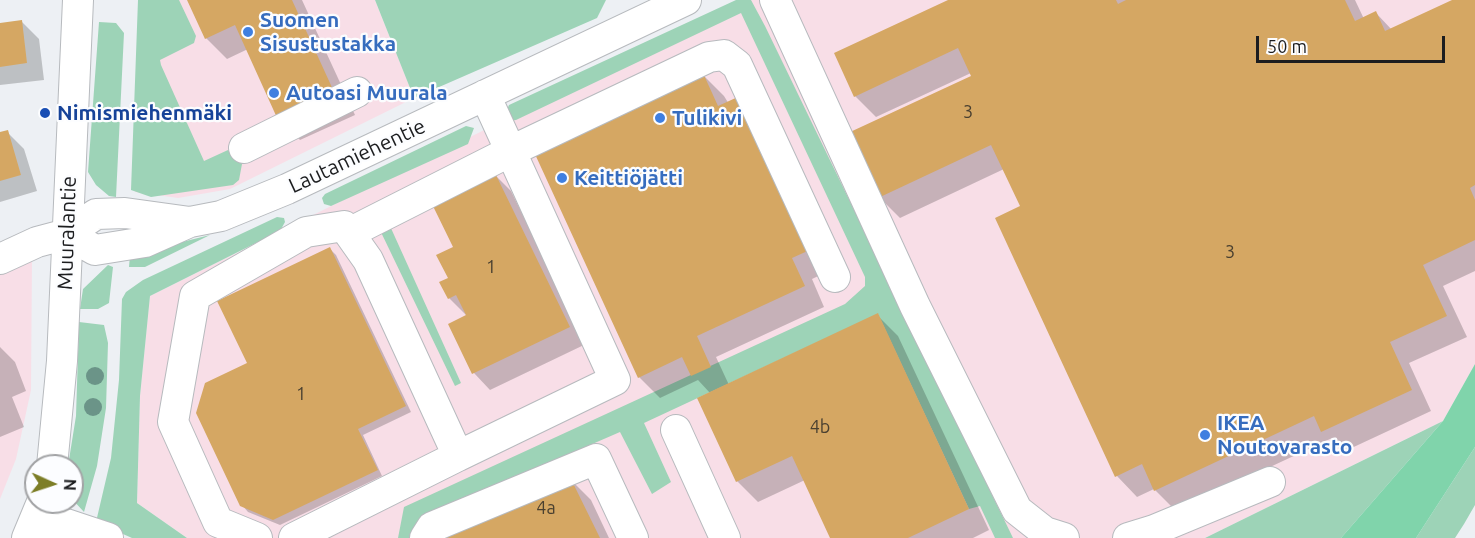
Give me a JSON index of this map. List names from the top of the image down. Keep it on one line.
{"streets":{"street":["Lautamiehentie","Muuralantie"]},"crossings":[["Lautamiehentie","Muuralantie"]],"places":["Suomen Sisustustakka","Autoasi Muurala","Nimismiehenmäki","Tulikivi","Keittiöjätti","IKEA Noutovarasto"],"house_numbers":["3","3","1","1","4b","4a"],"scale_bar":"50 m","north":"right"}
